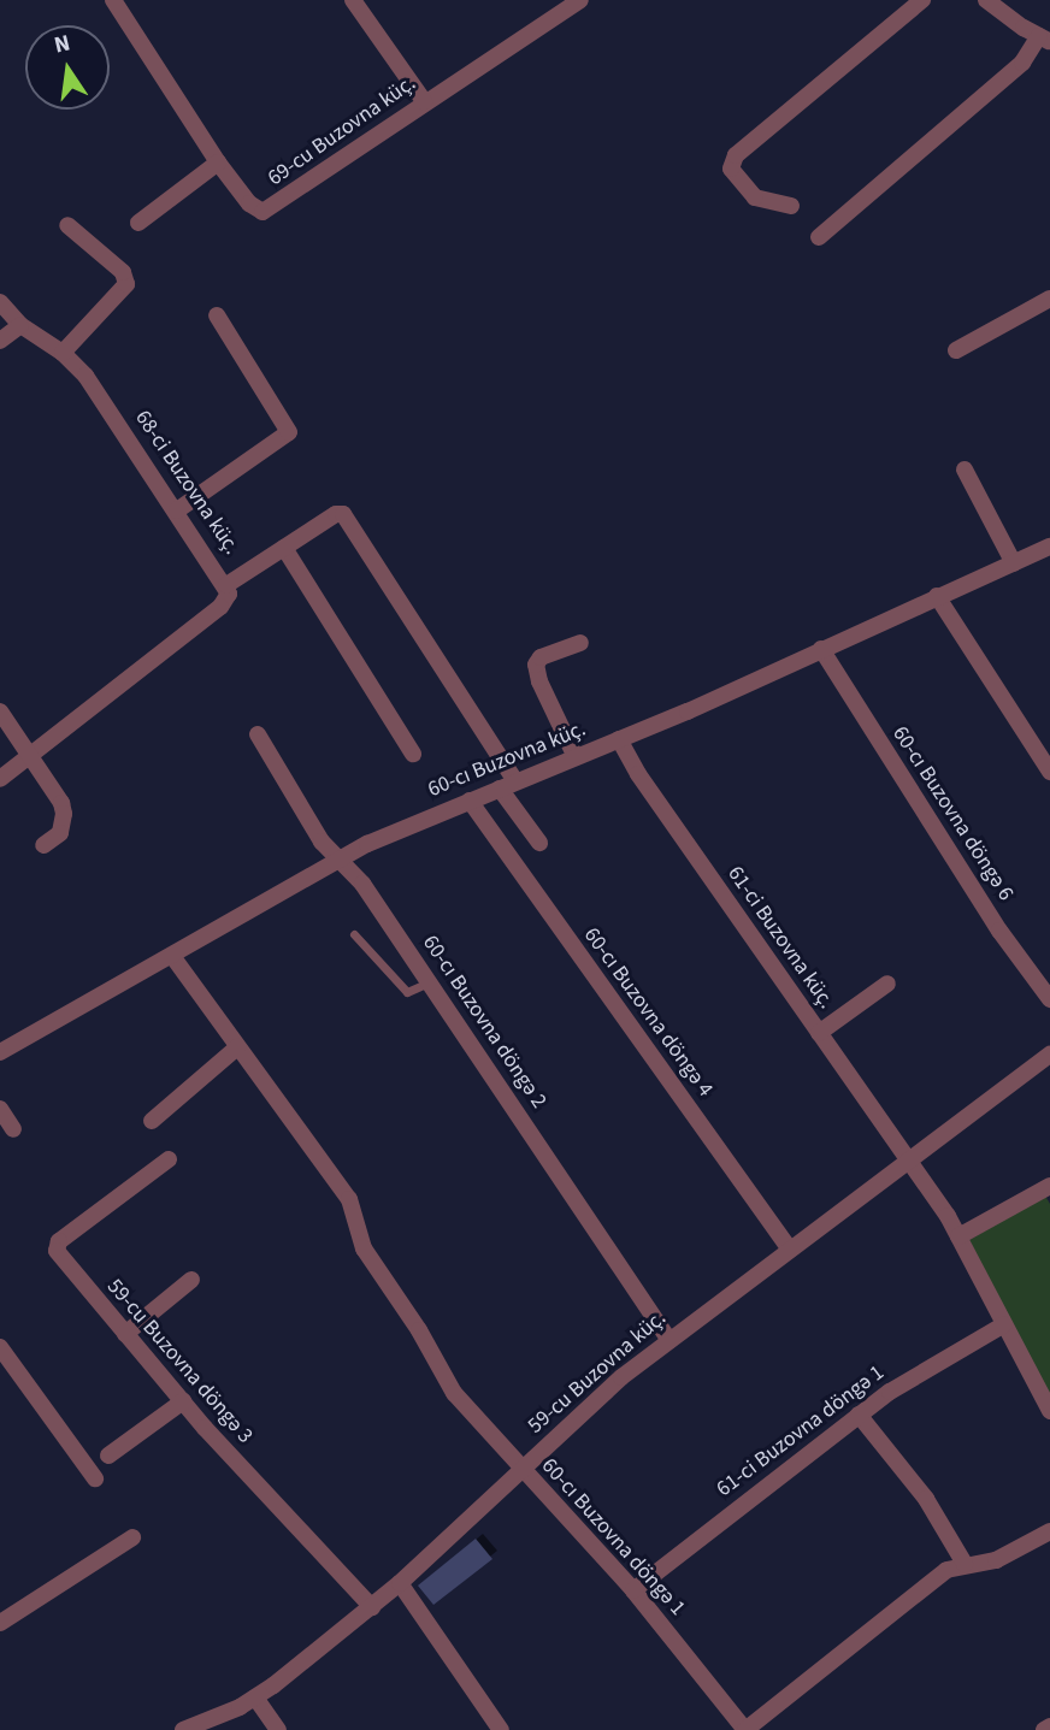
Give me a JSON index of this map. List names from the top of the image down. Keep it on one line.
{"streets":{"street":["69-cu Buzovna küç.","68-ci Buzovna küç.","60-cı Buzovna küç.","60-cı Buzovna döngə 6","61-ci Buzovna küç.","60-cı Buzovna döngə 4","60-cı Buzovna döngə 2","59-cu Buzovna döngə 3","59-cu Buzovna küç.","61-ci Buzovna döngə 1","60-cı Buzovna döngə 1"]},"crossings":[["60-cı Buzovna küç.","60-cı Buzovna döngə 6"],["60-cı Buzovna küç.","61-ci Buzovna küç."],["60-cı Buzovna küç.","60-cı Buzovna döngə 4"],["60-cı Buzovna küç.","60-cı Buzovna döngə 2"],["60-cı Buzovna küç.","60-cı Buzovna döngə 1"],["61-ci Buzovna küç.","59-cu Buzovna küç."],["61-ci Buzovna küç.","61-ci Buzovna döngə 1"],["60-cı Buzovna döngə 4","59-cu Buzovna küç."],["60-cı Buzovna döngə 2","59-cu Buzovna küç."],["59-cu Buzovna döngə 3","59-cu Buzovna küç."],["59-cu Buzovna küç.","60-cı Buzovna döngə 1"],["61-ci Buzovna döngə 1","60-cı Buzovna döngə 1"]],"north":"top"}
